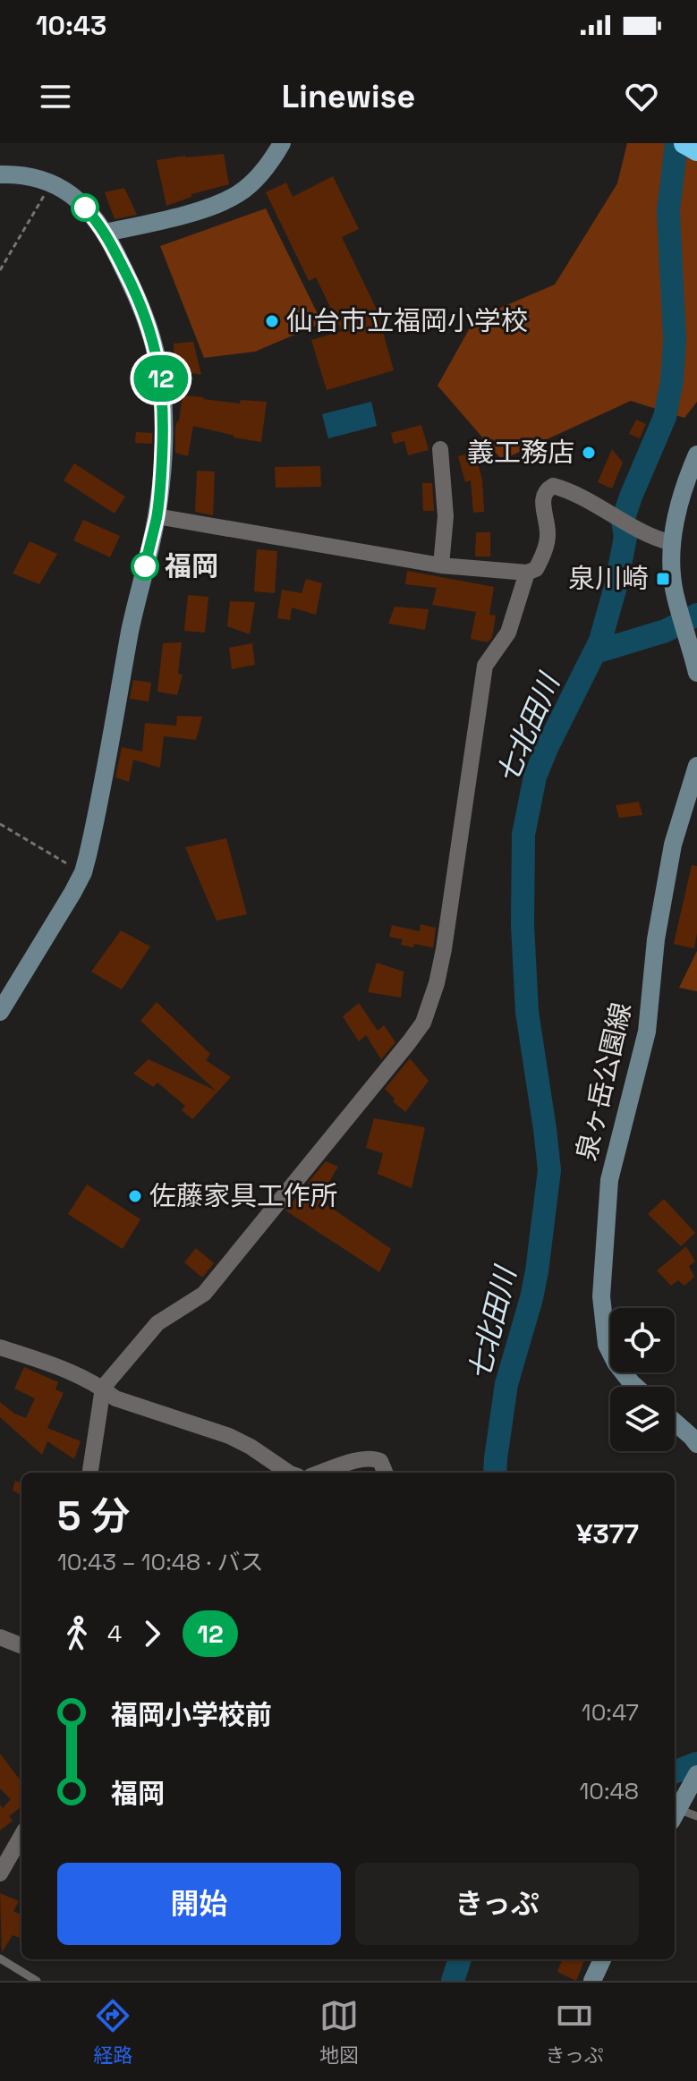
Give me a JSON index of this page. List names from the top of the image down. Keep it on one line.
{"streets":{"street":["泉ヶ岳公園線"]},"water":["七北田川"],"places":{"other":["仙台市立福岡小学校","義工務店","福岡","佐藤家具工作所"],"transit":["泉川崎"]},"lines":["bus line 12"],"page":{"status":"10:43","header":"Linewise","on_map":"12","heading":["5 分","10:43 – 10:48 · バス","¥377"],"legs":["4","12"],"list":[{"name":"福岡小学校前","value":"10:47"},{"name":"福岡","value":"10:48"}],"buttons":["開始","きっぷ"],"tabs":["経路","地図","きっぷ"]}}
